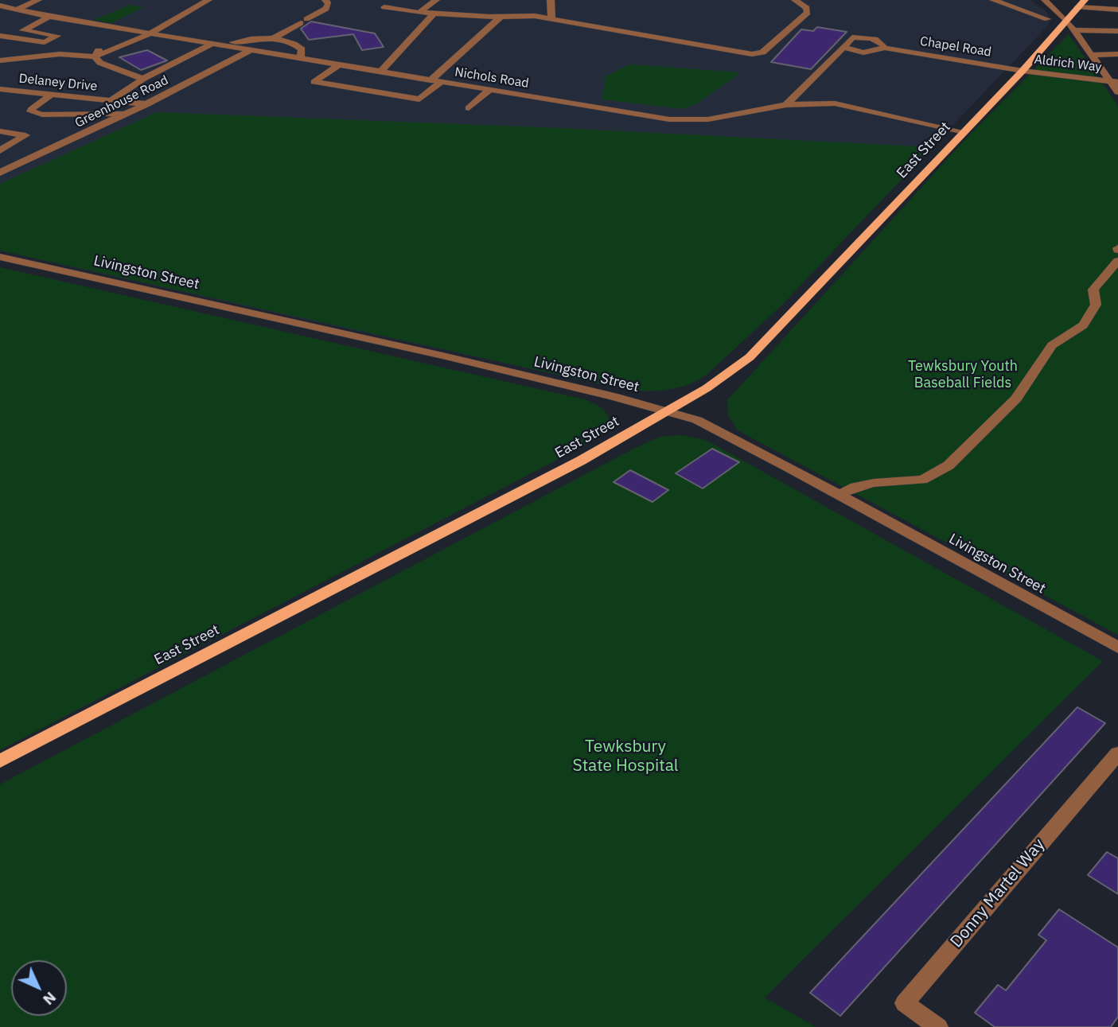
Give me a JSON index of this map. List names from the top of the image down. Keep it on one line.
{"streets":{"main road":["East Street"],"street":["Chapel Road","Aldrich Way","Nichols Road","Delaney Drive","Greenhouse Road","Livingston Street","Donny Martel Way"]},"crossings":[["Chapel Road","Aldrich Way"],["Chapel Road","Nichols Road"],["Chapel Road","East Street"],["Aldrich Way","East Street"],["Nichols Road","Greenhouse Road"],["Nichols Road","East Street"],["Delaney Drive","Greenhouse Road"],["East Street","Livingston Street"]],"parks":["Tewksbury Youth Baseball Fields","Tewksbury State Hospital"],"north":"bottom right"}
